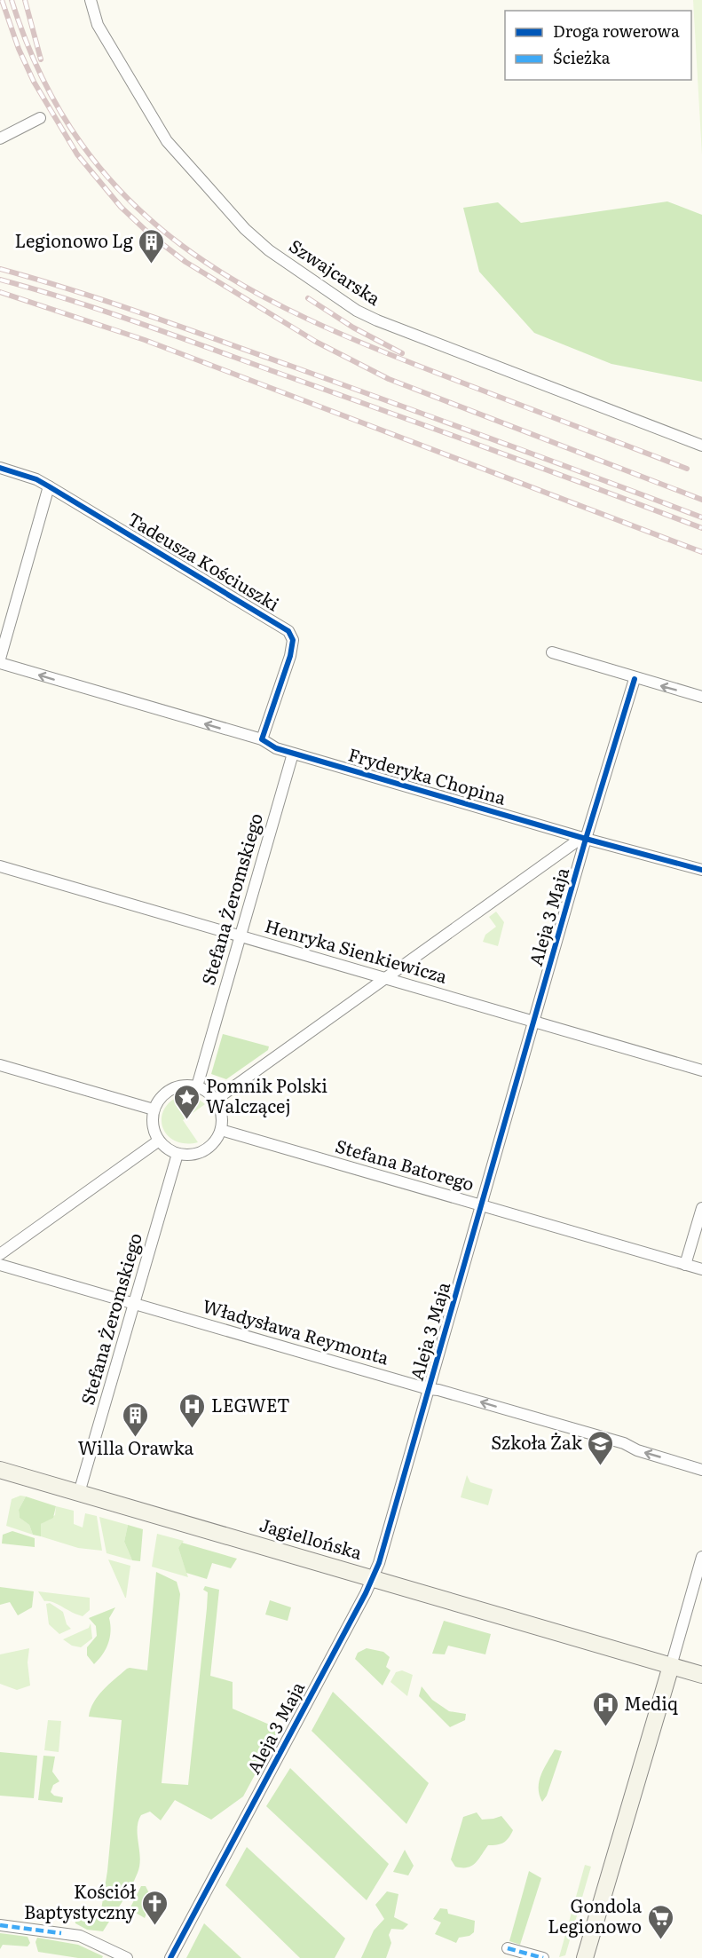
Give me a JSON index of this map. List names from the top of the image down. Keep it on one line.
{"streets":{"street":["Szwajcarska","Tadeusza Kościuszki","Fryderyka Chopina","Stefana Żeromskiego","Aleja 3 Maja","Henryka Sienkiewicza","Stefana Batorego","Władysława Reymonta","Jagiellońska"]},"crossings":[["Tadeusza Kościuszki","Fryderyka Chopina"],["Fryderyka Chopina","Stefana Żeromskiego"],["Fryderyka Chopina","Aleja 3 Maja"],["Stefana Żeromskiego","Henryka Sienkiewicza"],["Stefana Żeromskiego","Stefana Batorego"],["Stefana Żeromskiego","Władysława Reymonta"],["Stefana Żeromskiego","Jagiellońska"],["Aleja 3 Maja","Henryka Sienkiewicza"],["Aleja 3 Maja","Stefana Batorego"],["Aleja 3 Maja","Władysława Reymonta"],["Aleja 3 Maja","Jagiellońska"]],"one_way":["Fryderyka Chopina","Władysława Reymonta"],"places":{"building":["Legionowo Lg","Willa Orawka"],"place":["Pomnik Polski Walczącej"],"hospital":["LEGWET","Mediq"],"school or university":["Szkoła Żak"],"church":["Kościół Baptystyczny"],"supermarket":["Gondola Legionowo"]},"legend":["Droga rowerowa","Ścieżka"]}
